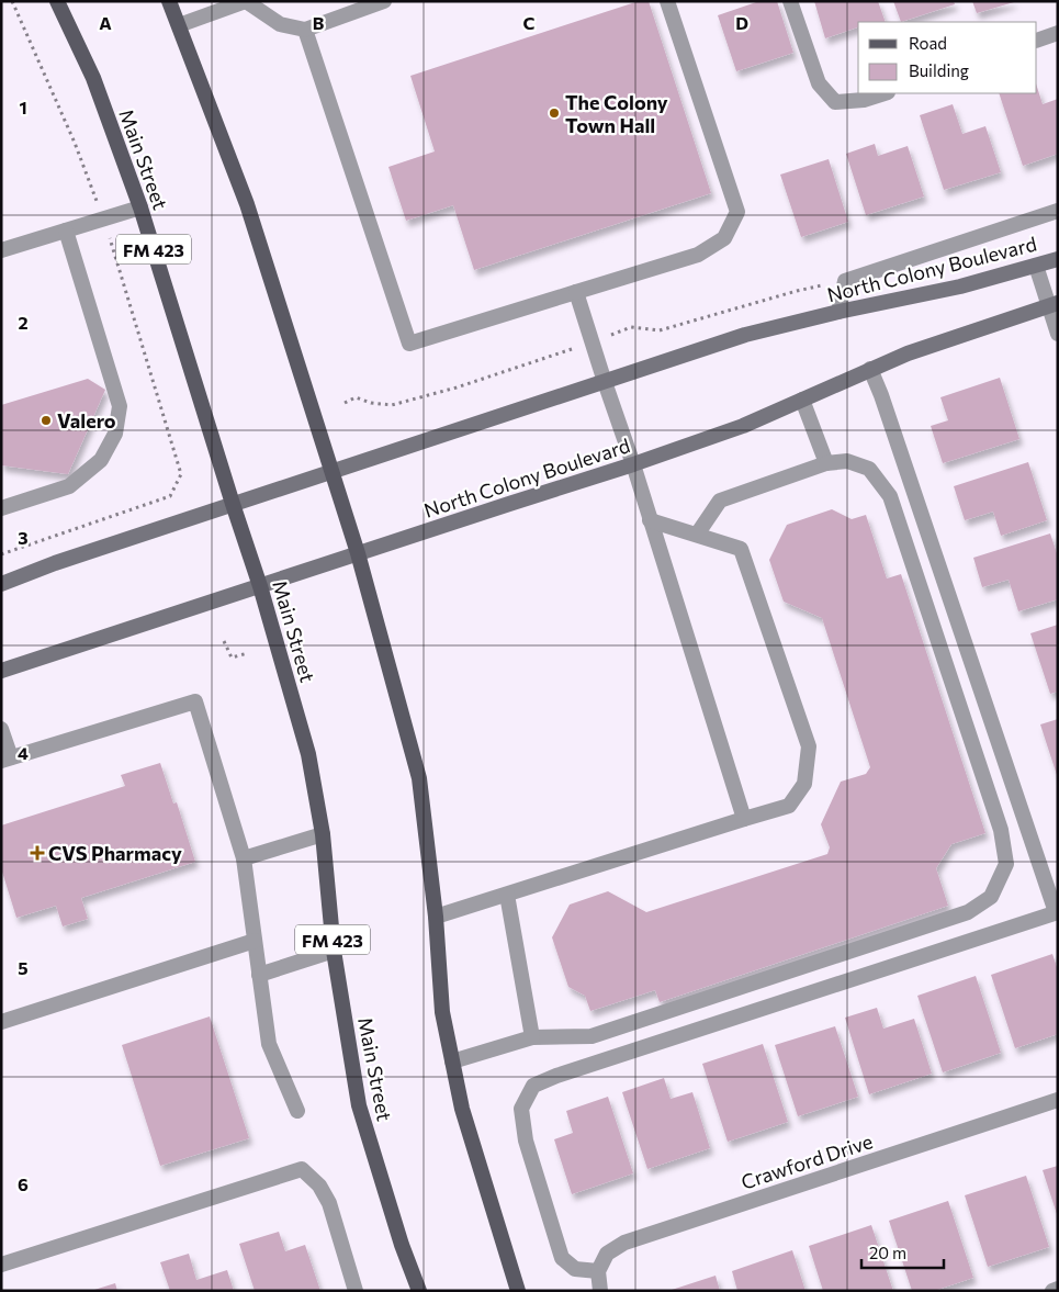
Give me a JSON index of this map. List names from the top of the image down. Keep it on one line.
{"streets":{"main road":["Main Street","FM 423","North Colony Boulevard"],"street":["Crawford Drive"]},"crossings":[["Main Street","North Colony Boulevard"]],"places":{"other":["The Colony Town Hall","Valero"],"health":["CVS Pharmacy"]},"legend":["Road","Building"],"scale_bar":"20 m","grid":{"columns":["A","B","C","D"],"rows":["1","2","3","4","5","6"]}}
